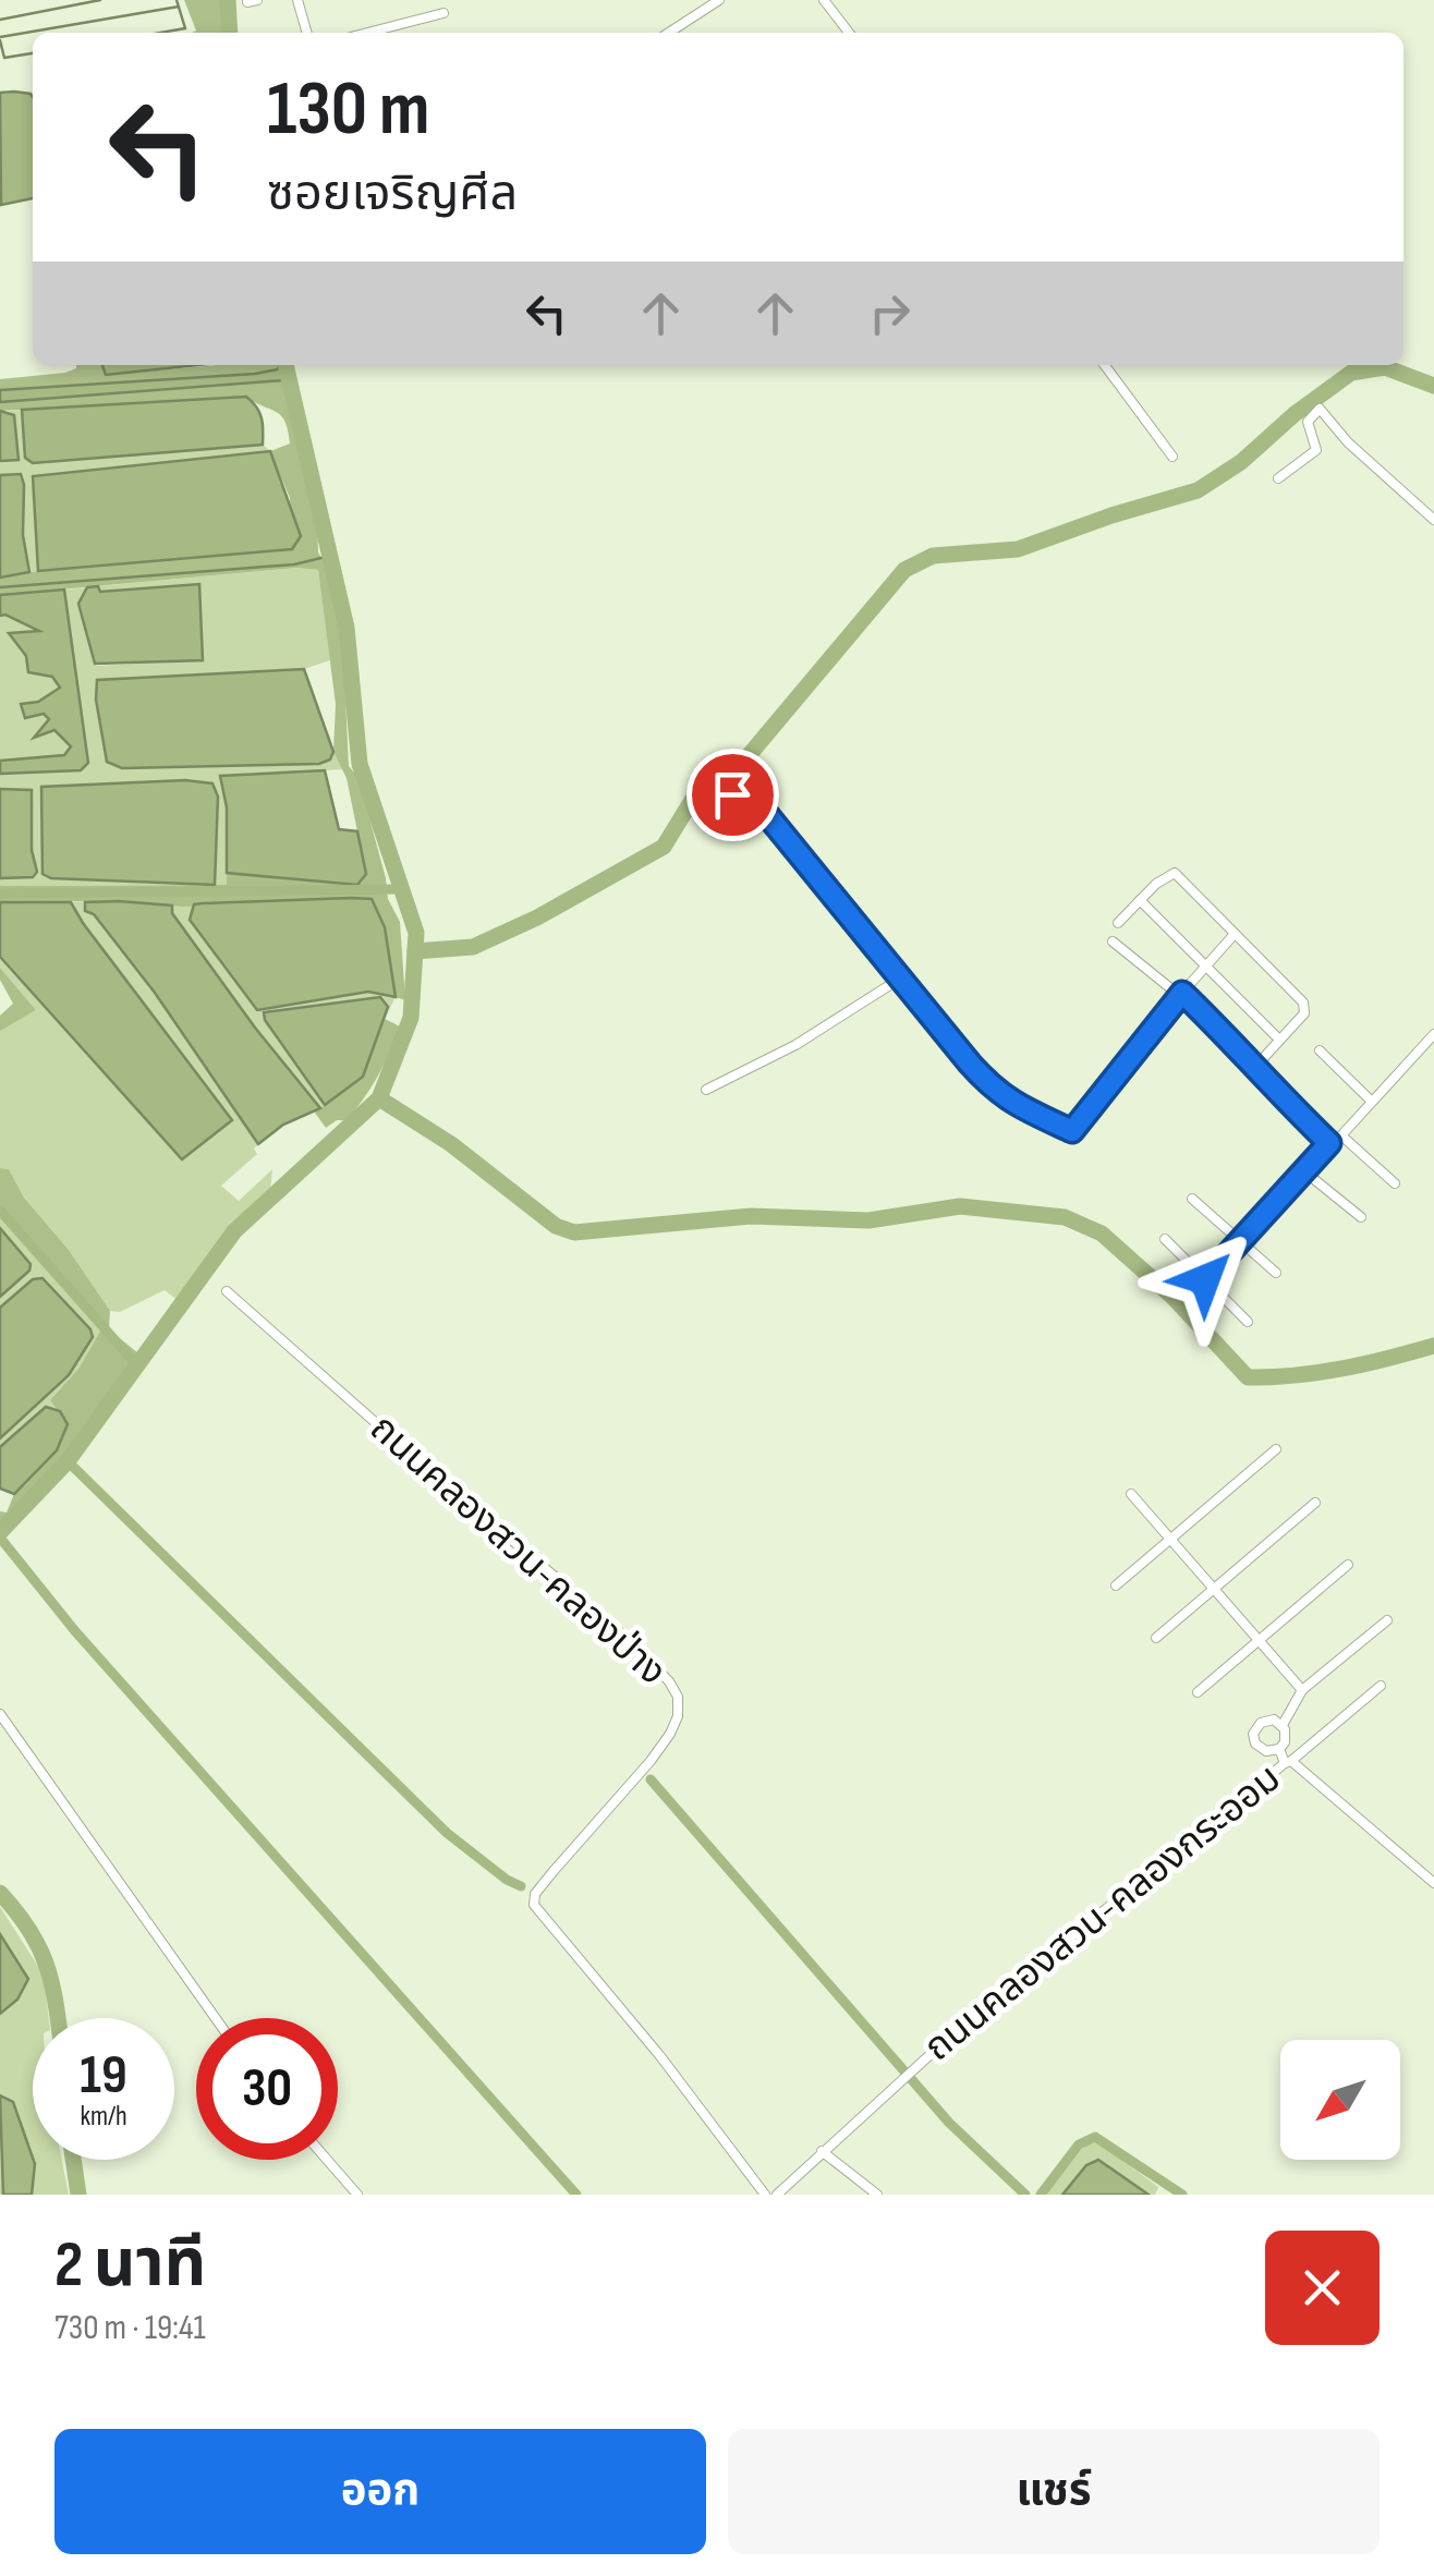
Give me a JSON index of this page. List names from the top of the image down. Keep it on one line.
{"streets":{"street":["ถนนคลองสวน-คลองป่าง","ถนนคลองสวน-คลองกระออม"]},"north":"bottom left","page":{"turn":["130 m","ซอยเจริญศีล"],"speed":"19 km/h","limit":"30","heading":["2 นาที","730 m · 19:41"],"buttons":["ออก","แชร์"]}}
